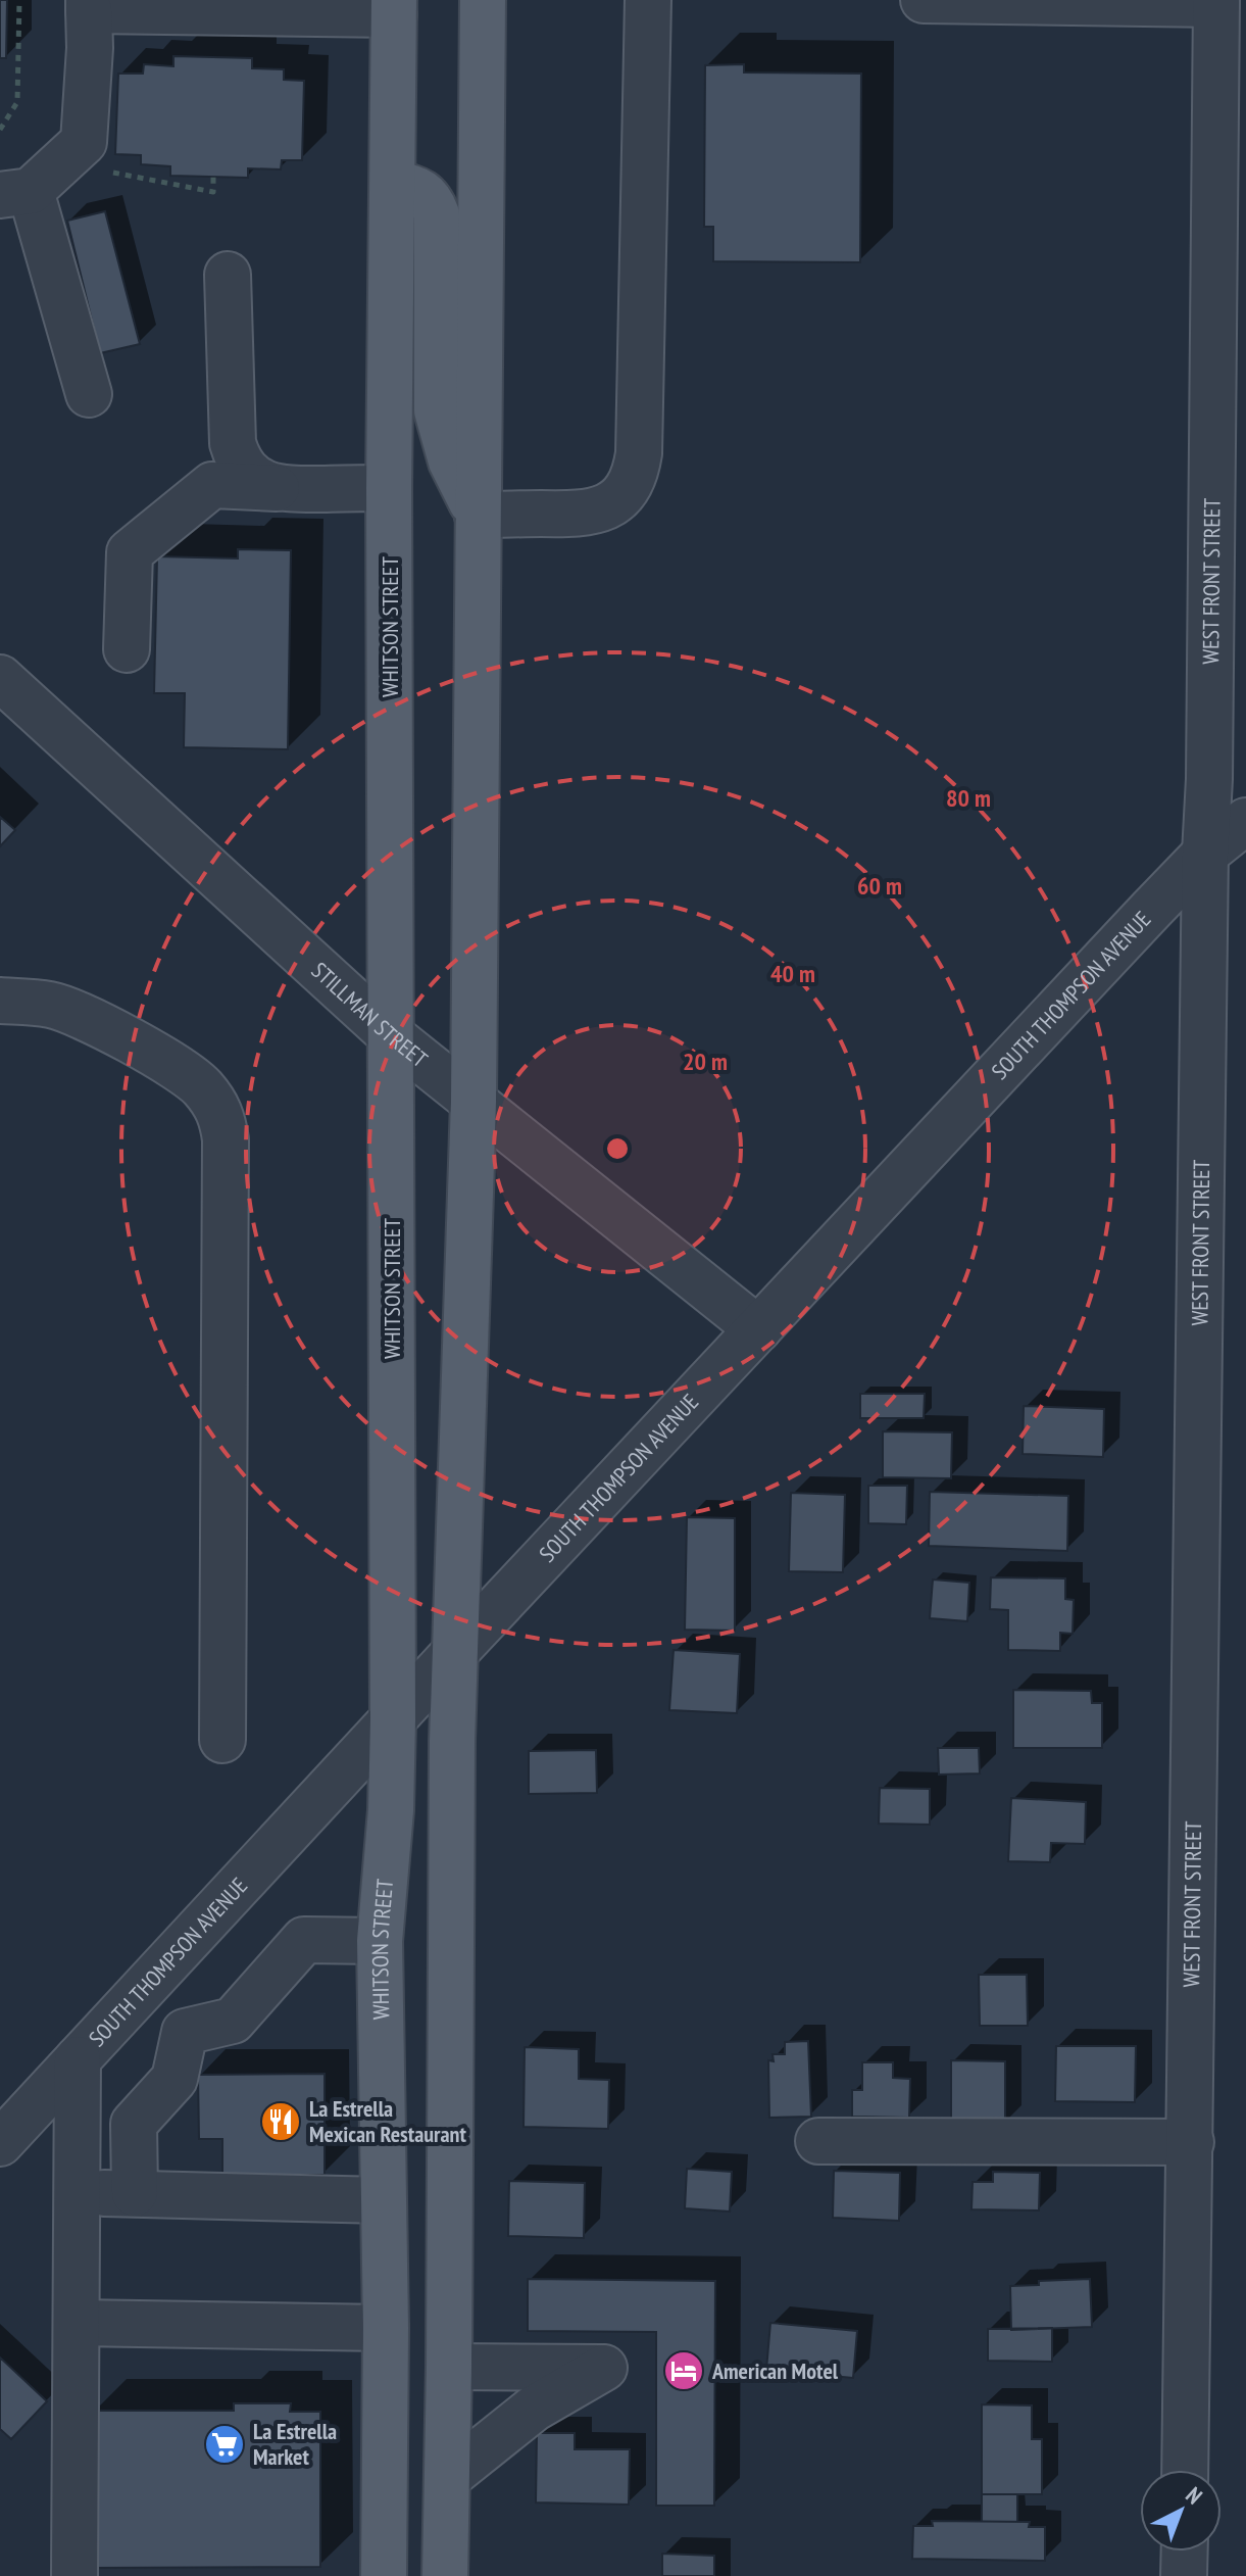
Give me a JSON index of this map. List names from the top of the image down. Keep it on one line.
{"streets":{"main road":["WHITSON STREET"],"street":["WEST FRONT STREET","SOUTH THOMPSON AVENUE","STILLMAN STREET"]},"crossings":[["WEST FRONT STREET","SOUTH THOMPSON AVENUE"],["WHITSON STREET","SOUTH THOMPSON AVENUE"],["WHITSON STREET","STILLMAN STREET"],["SOUTH THOMPSON AVENUE","STILLMAN STREET"]],"places":{"restaurant":["La Estrella Mexican Restaurant"],"hotel":["American Motel"],"supermarket":["La Estrella Market"]},"north":"top right","rings":["80 m","60 m","40 m","20 m"]}
